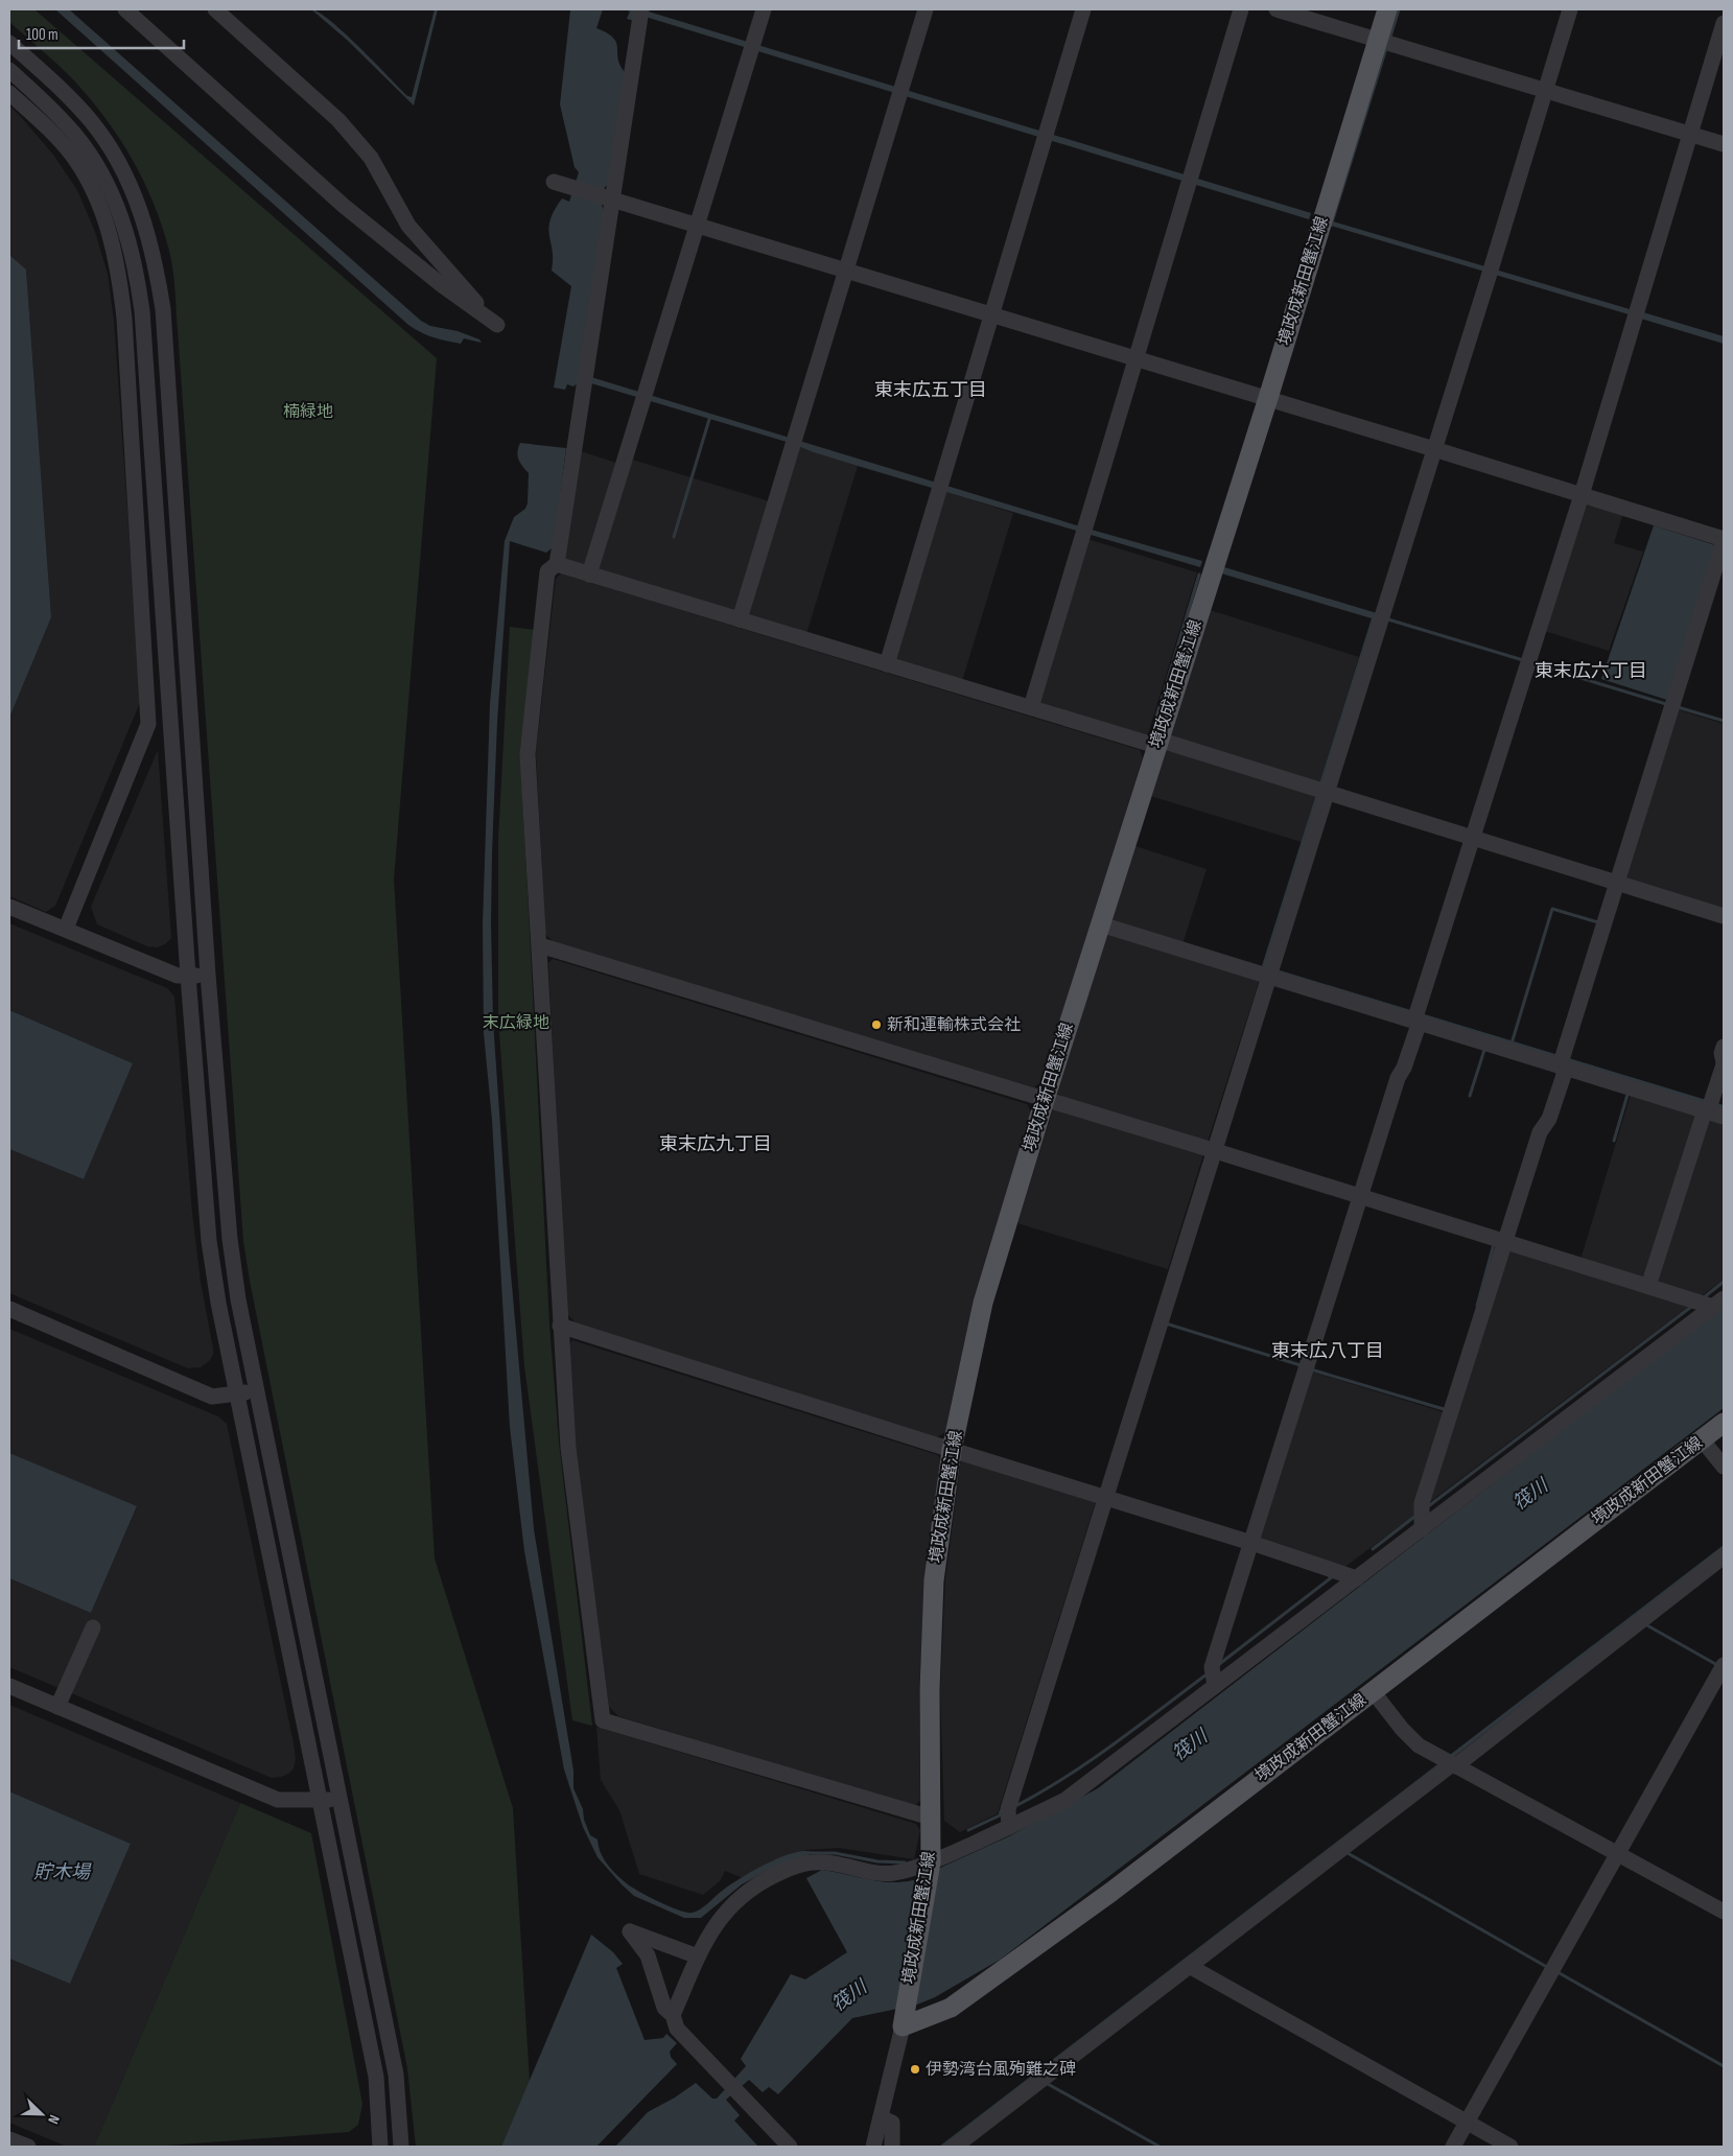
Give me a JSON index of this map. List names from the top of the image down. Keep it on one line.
{"streets":{"main road":["境政成新田蟹江線"]},"districts":["東末広五丁目","東末広六丁目","東末広九丁目","東末広八丁目"],"water":["筏川","貯木場"],"parks":["楠緑地","末広緑地"],"places":["新和運輸株式会社","伊勢湾台風殉難之碑"],"scale_bar":"100 m","north":"bottom right"}
